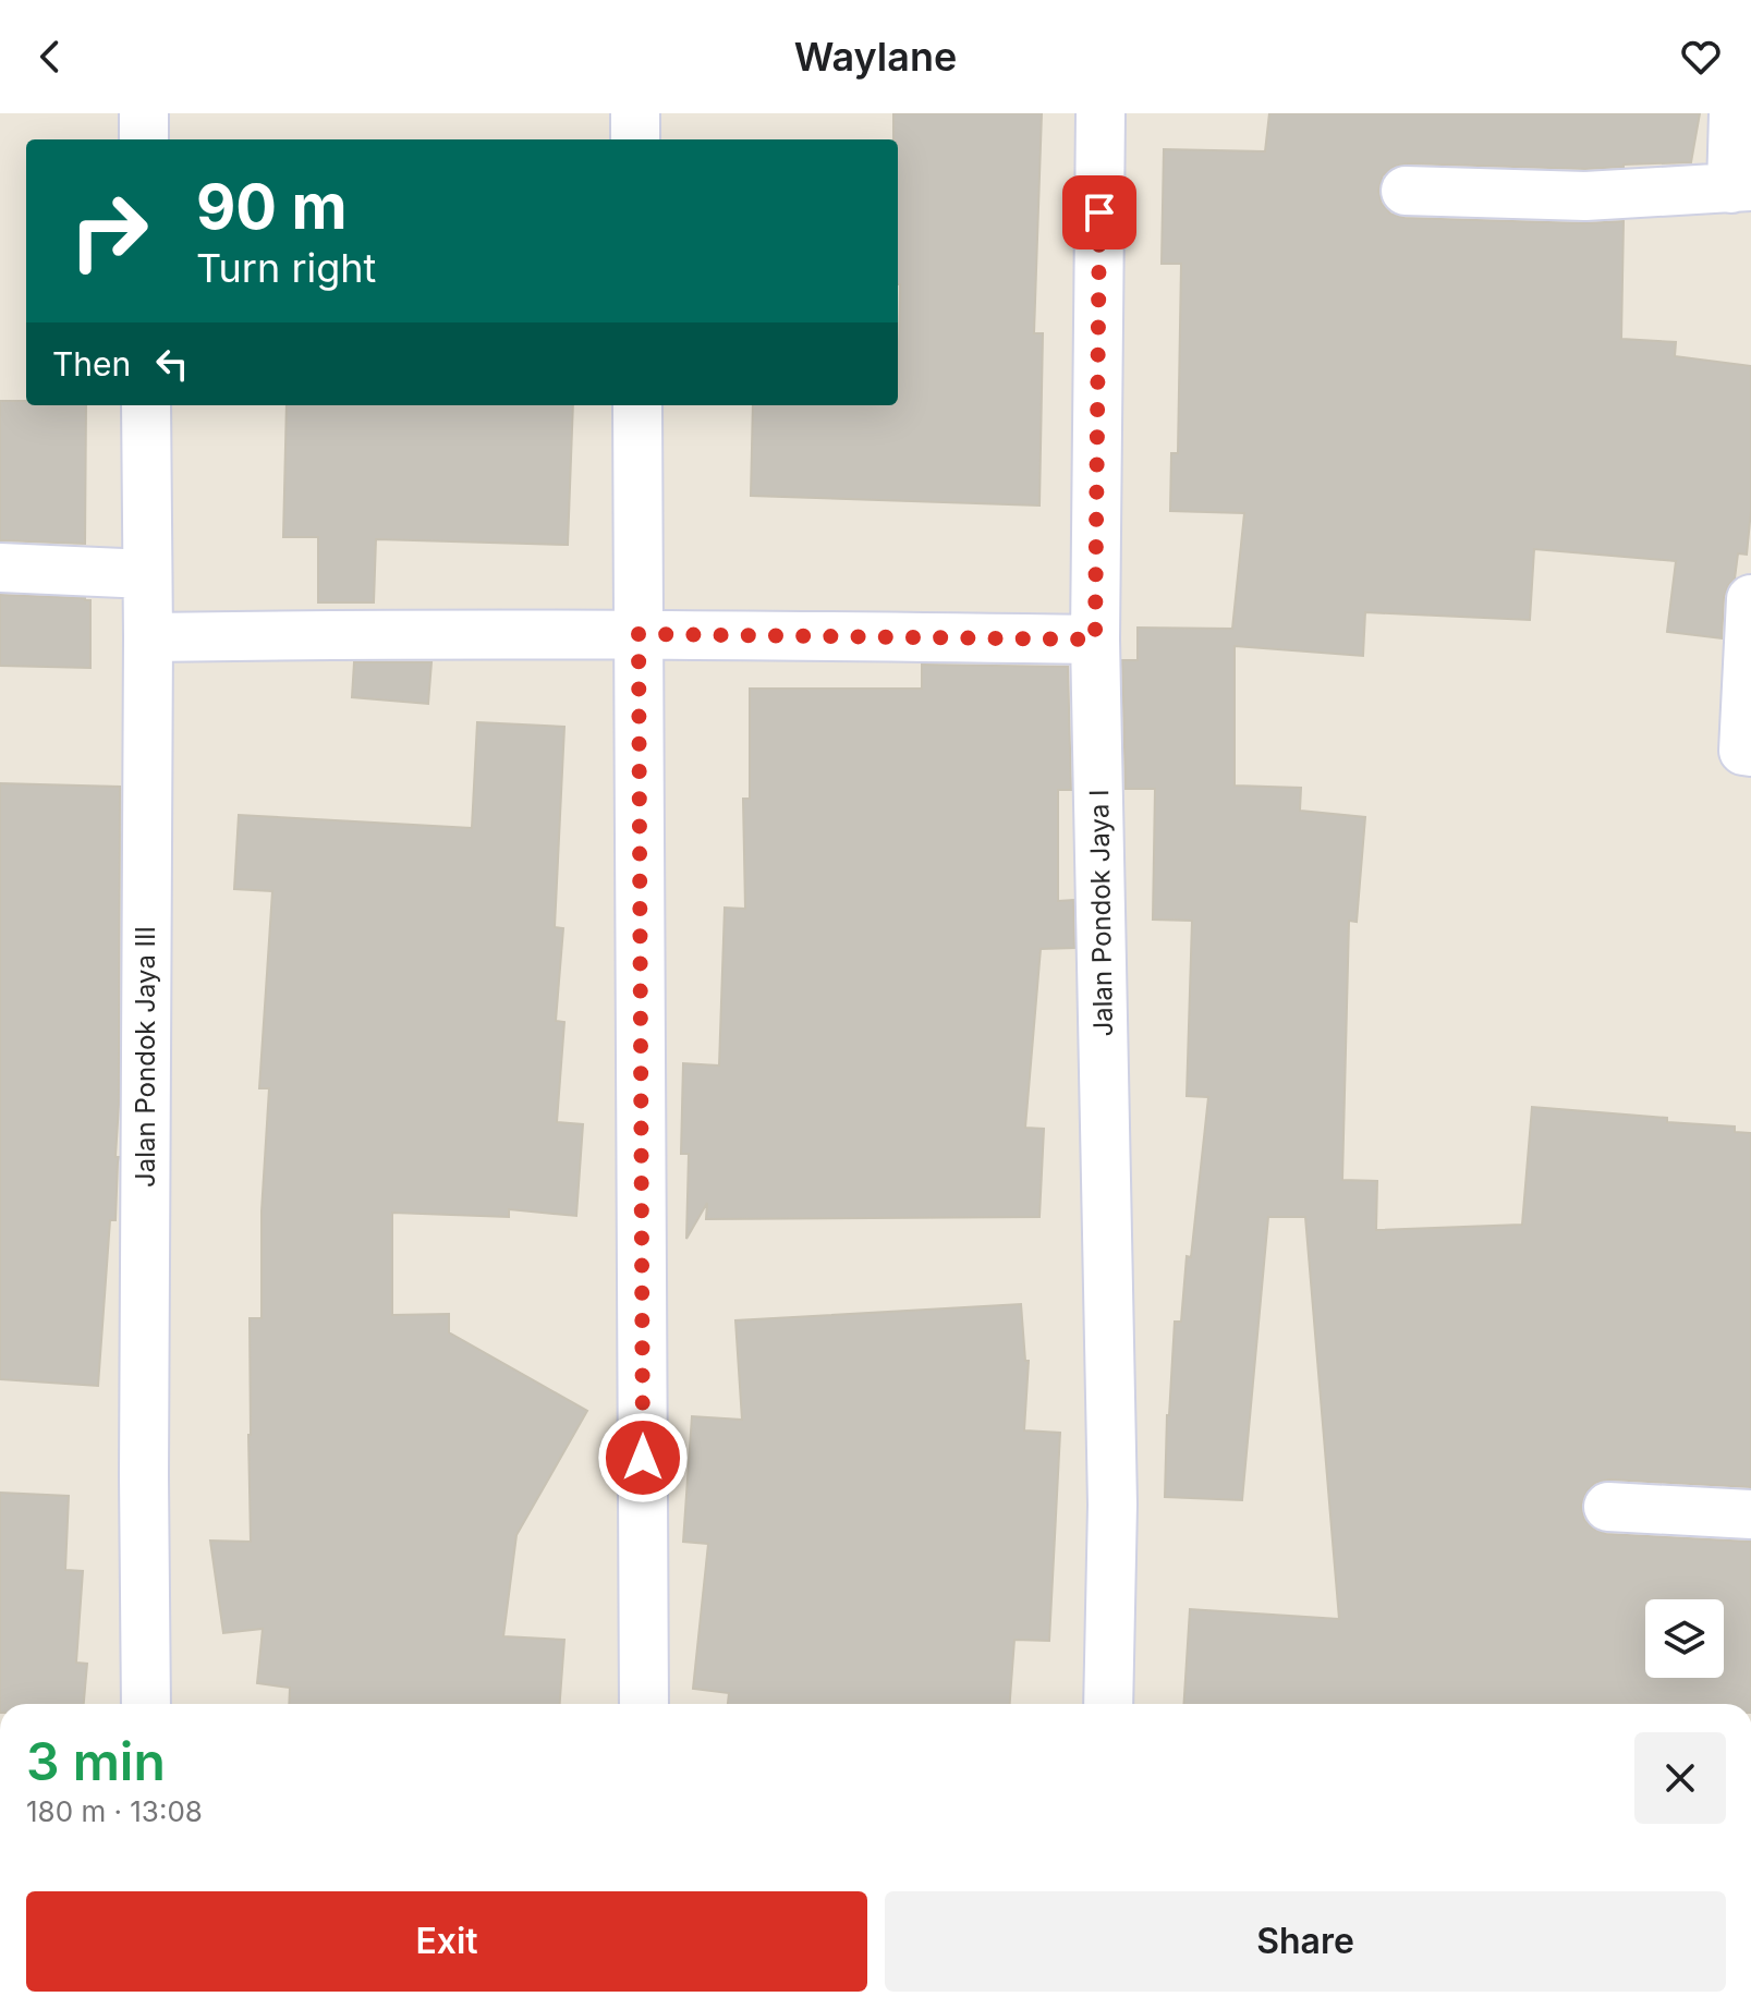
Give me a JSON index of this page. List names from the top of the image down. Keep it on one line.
{"streets":{"street":["Jalan Pondok Jaya I","Jalan Pondok Jaya III"]},"page":{"header":"Waylane","turn":["90 m","Turn right"],"then":"Then","heading":["3 min","180 m · 13:08"],"buttons":["Exit","Share"]}}
